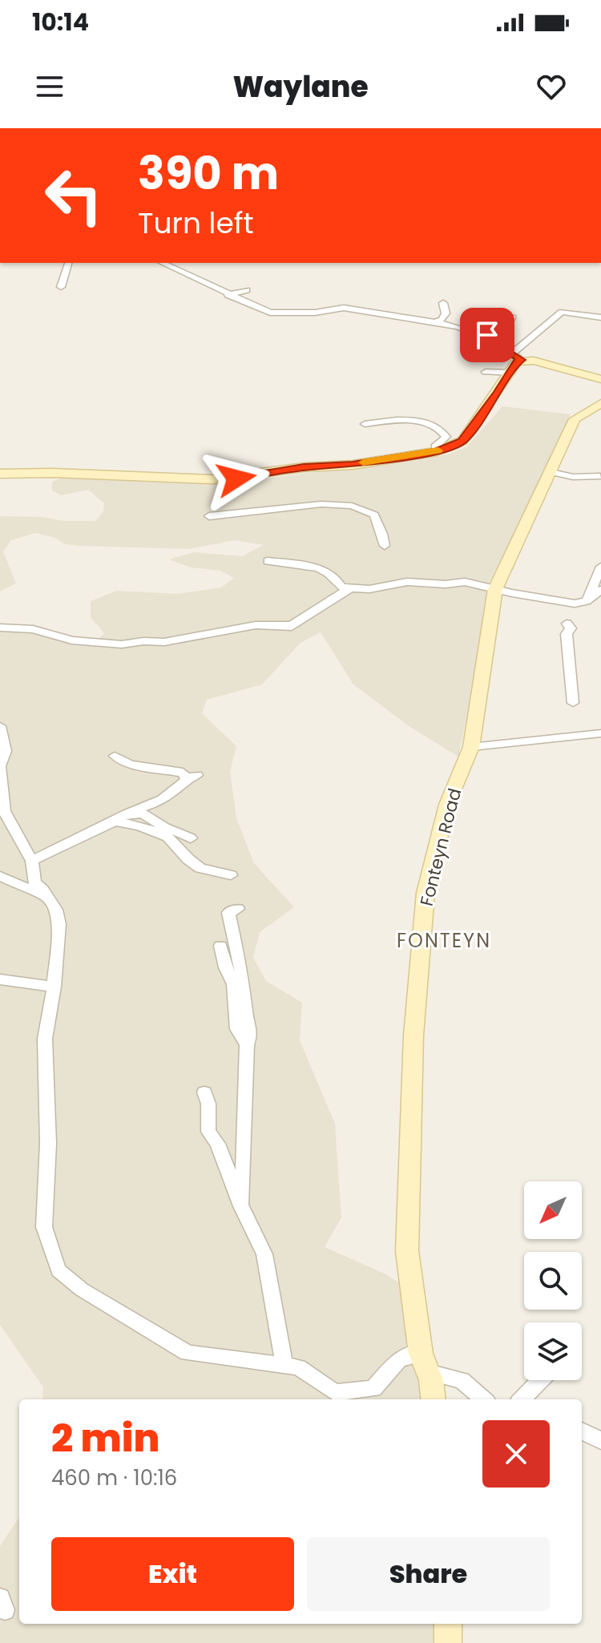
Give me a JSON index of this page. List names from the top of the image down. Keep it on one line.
{"streets":{"street":["Fonteyn Road"]},"districts":["FONTEYN"],"north":"bottom left","page":{"status":"10:14","header":"Waylane","turn":["390 m","Turn left"],"heading":["2 min","460 m · 10:16"],"buttons":["Exit","Share"]}}
